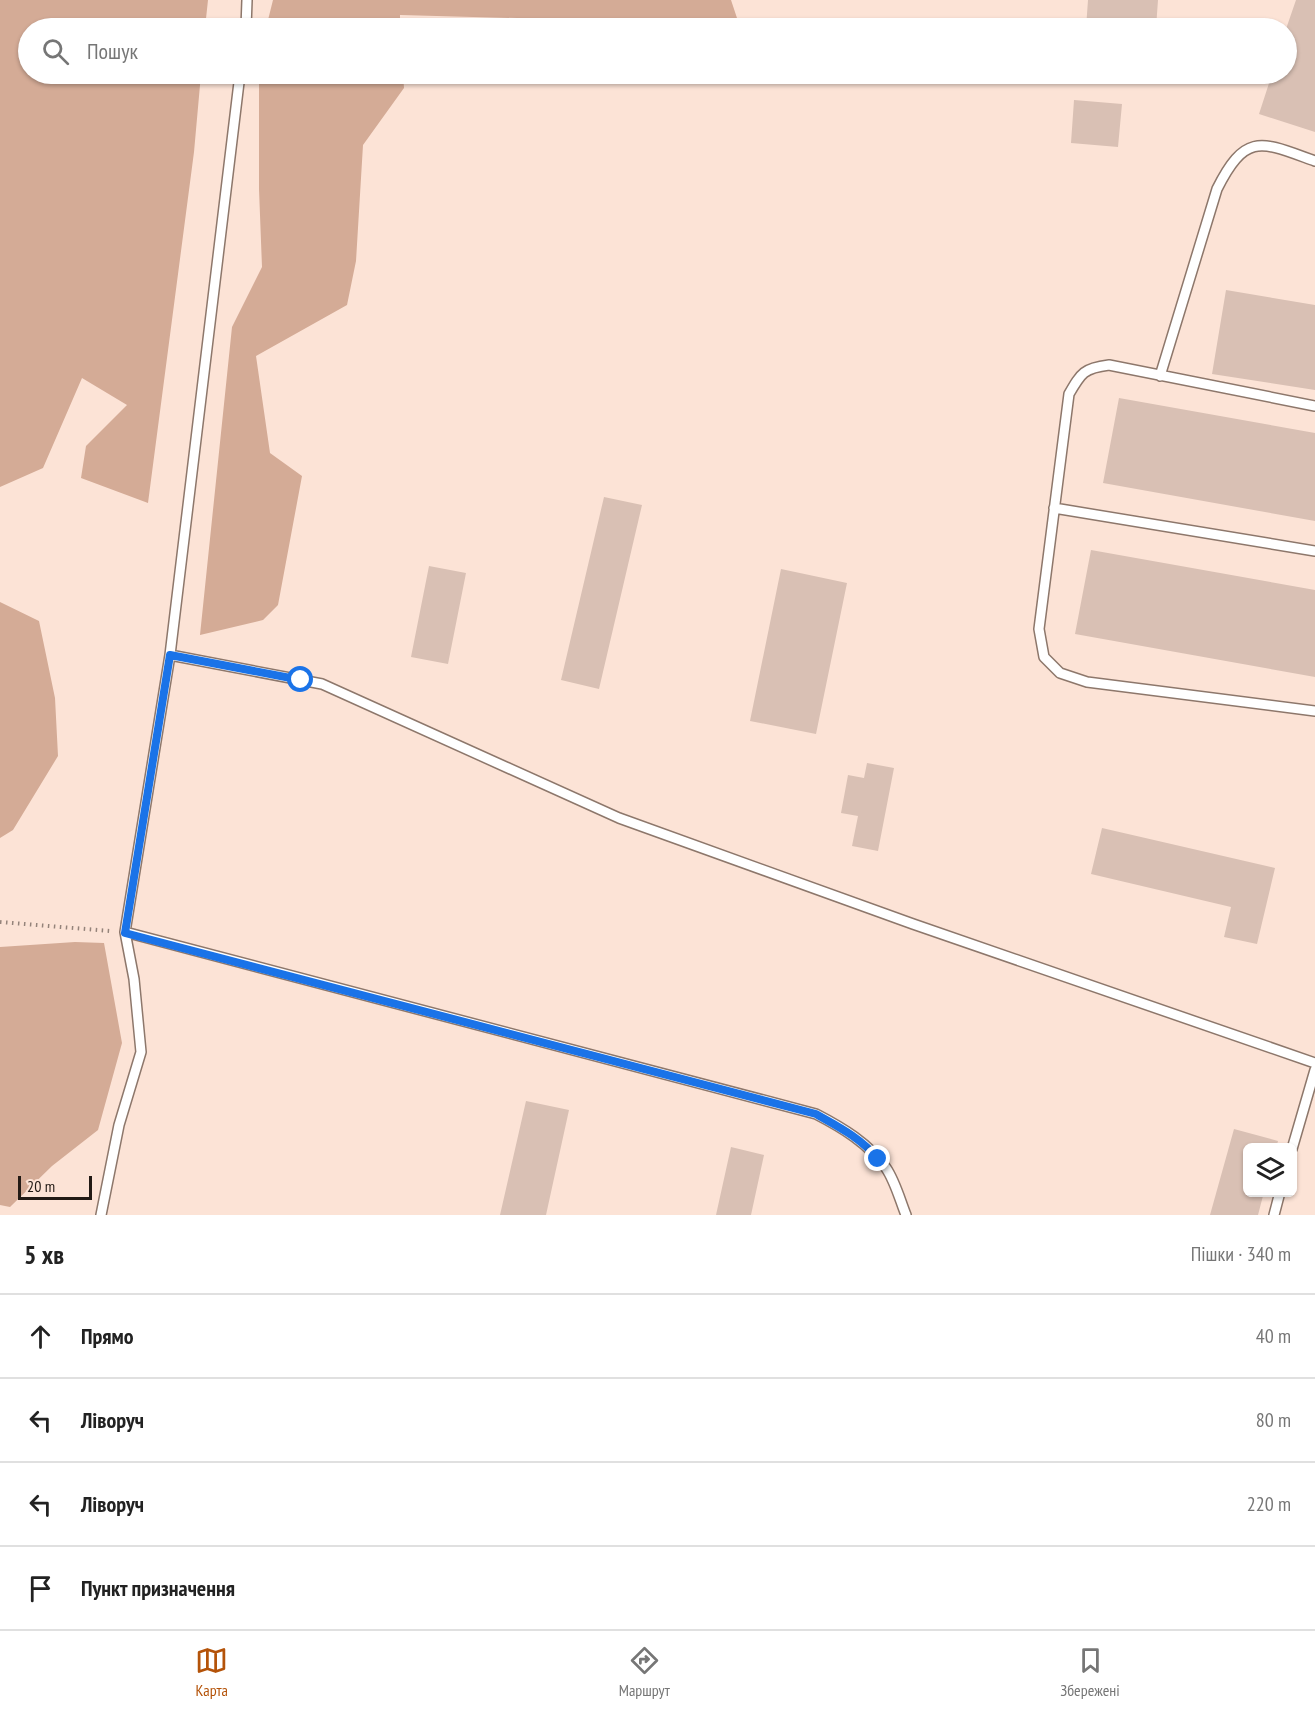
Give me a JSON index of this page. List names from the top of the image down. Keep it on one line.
{"scale_bar":"20 m","page":{"search":"Пошук","scale":"20 m","heading":["5 хв","Пішки · 340 m"],"list":[["Прямо","40 m"],["Ліворуч","80 m"],["Ліворуч","220 m"],"Пункт призначення"],"nav":["Карта","Маршрут","Збережені"]}}
